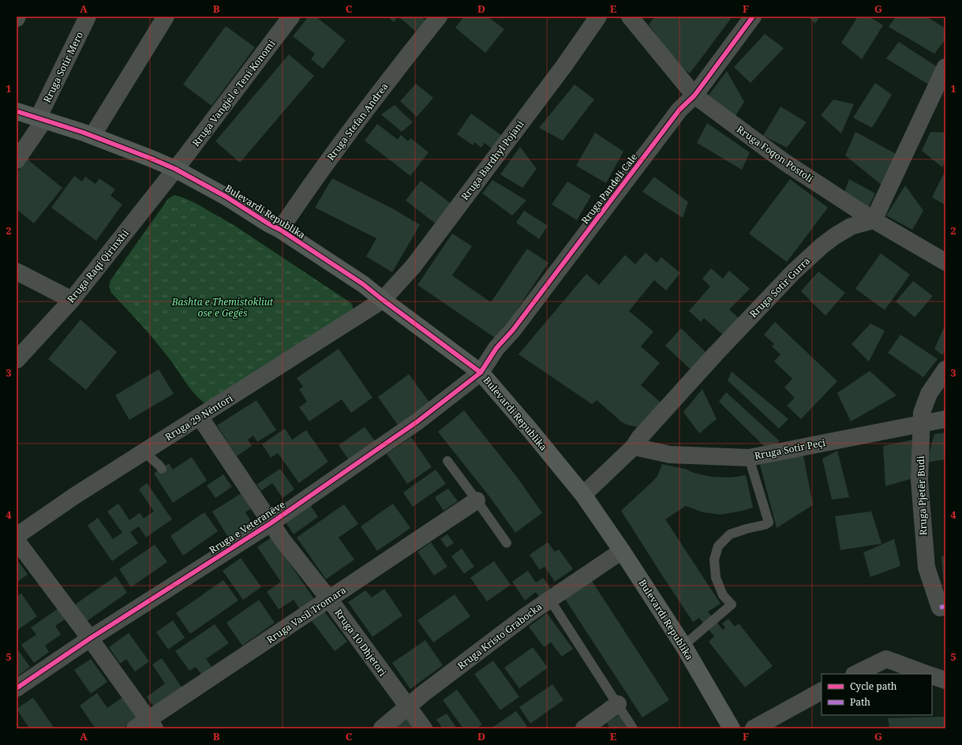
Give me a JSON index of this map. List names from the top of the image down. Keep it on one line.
{"streets":{"street":["Rruga Sotir Mero","Rruga Vangjel e Teni Konomi","Rruga Stefan Andrea","Rruga Foqon Postoli","Rruga Bardhyl Pojani","Rruga Pandeli Cale","Bulevardi Republika","Rruga Raqi Qirinxhi","Rruga Sotir Gurra","Rruga 29 Nëntori","Rruga Sotir Peçi","Rruga Pjetër Budi","Rruga e Veteranëve","Rruga Vasil Tromara","Rruga Kristo Grabocka","Rruga 10 Dhjetori"]},"crossings":[["Rruga Sotir Mero","Bulevardi Republika"],["Rruga Vangjel e Teni Konomi","Bulevardi Republika"],["Rruga Vangjel e Teni Konomi","Rruga Raqi Qirinxhi"],["Rruga Stefan Andrea","Bulevardi Republika"],["Rruga Foqon Postoli","Rruga Pandeli Cale"],["Rruga Foqon Postoli","Rruga Sotir Gurra"],["Rruga Bardhyl Pojani","Bulevardi Republika"],["Rruga Bardhyl Pojani","Rruga 29 Nëntori"],["Rruga Pandeli Cale","Bulevardi Republika"],["Rruga Pandeli Cale","Rruga e Veteranëve"],["Bulevardi Republika","Rruga Raqi Qirinxhi"],["Bulevardi Republika","Rruga Sotir Gurra"],["Bulevardi Republika","Rruga 29 Nëntori"],["Bulevardi Republika","Rruga e Veteranëve"],["Bulevardi Republika","Rruga Kristo Grabocka"],["Rruga Sotir Gurra","Rruga Sotir Peçi"],["Rruga 29 Nëntori","Rruga 10 Dhjetori"],["Rruga Sotir Peçi","Rruga Pjetër Budi"],["Rruga e Veteranëve","Rruga 10 Dhjetori"],["Rruga Vasil Tromara","Rruga 10 Dhjetori"],["Rruga Kristo Grabocka","Rruga 10 Dhjetori"]],"parks":["Bashta e Themistokliut ose e Gegës"],"legend":["Cycle path","Path"],"grid":{"columns":["A","B","C","D","E","F","G"],"rows":["1","2","3","4","5"]}}
